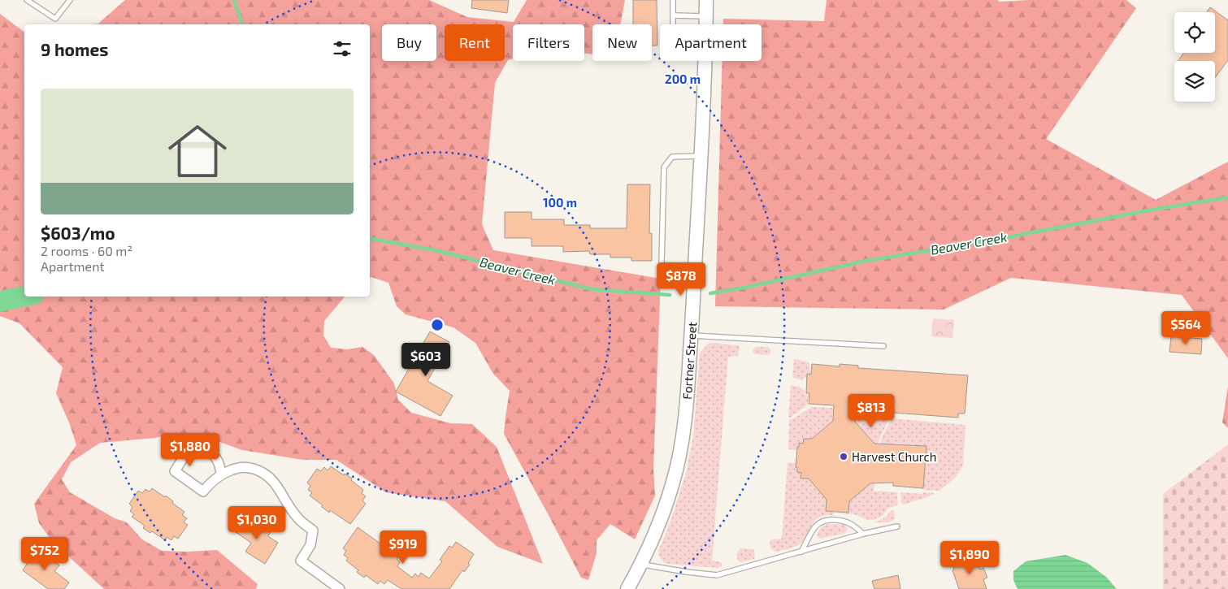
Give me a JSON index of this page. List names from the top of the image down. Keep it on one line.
{"streets":{"street":["Fortner Street"]},"water":["Beaver Creek"],"places":["Harvest Church"],"page":{"chip":["Buy","Rent","Filters","New","Apartment"],"heading":"9 homes","list":[{"name":"$603/mo","note":"2 rooms · 60 m² · Apartment"}],"price":["$878","$564","$603","$813","$1,880","$1,030","$919","$752","$1,890"]},"rings":["200 m","100 m"]}
